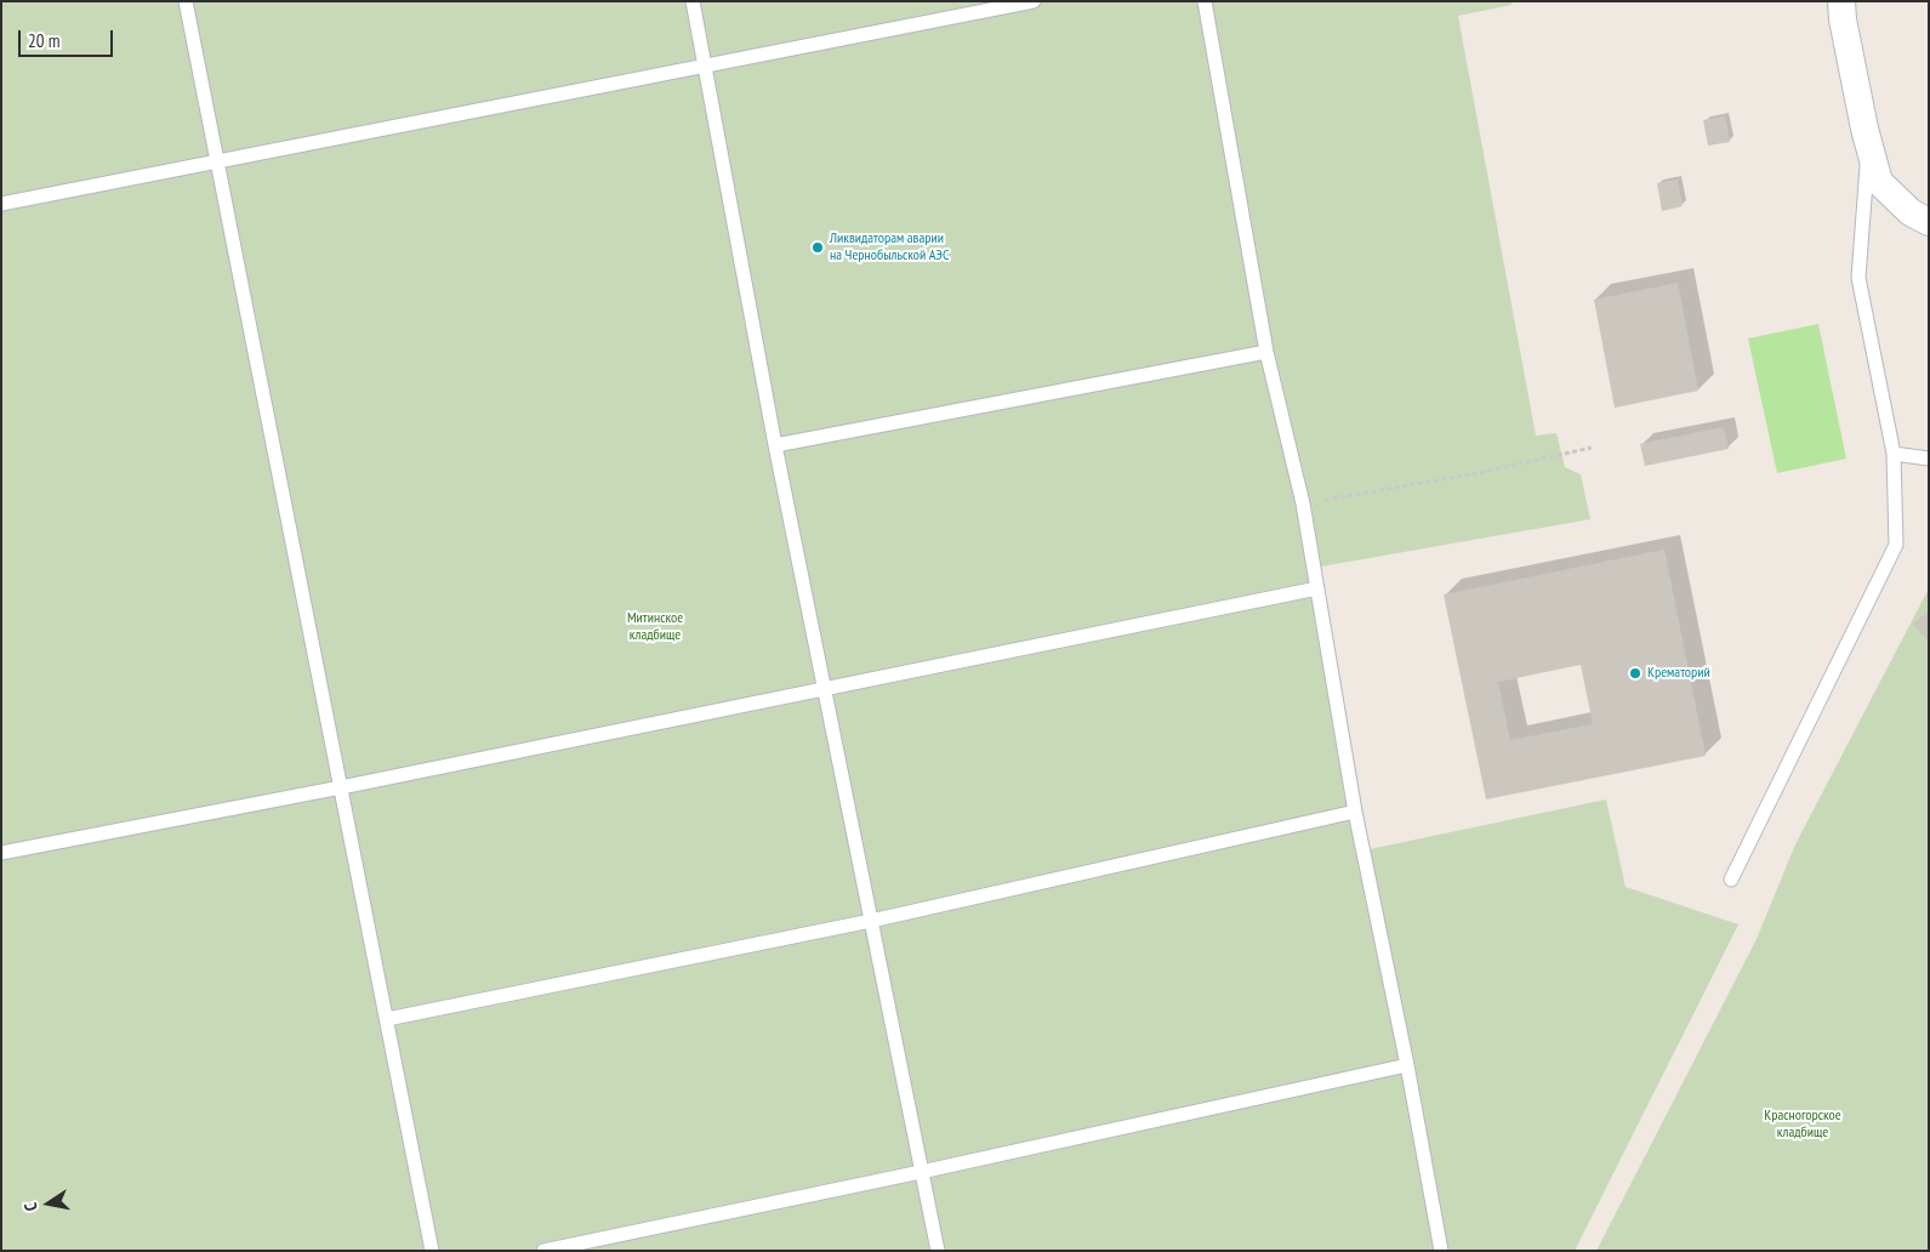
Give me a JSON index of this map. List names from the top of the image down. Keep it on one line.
{"parks":["Митинское кладбище","Красногорское кладбище"],"places":["Ликвидаторам аварии на Чернобыльской АЭС","Крематорий"],"scale_bar":"20 m","north":"left"}
